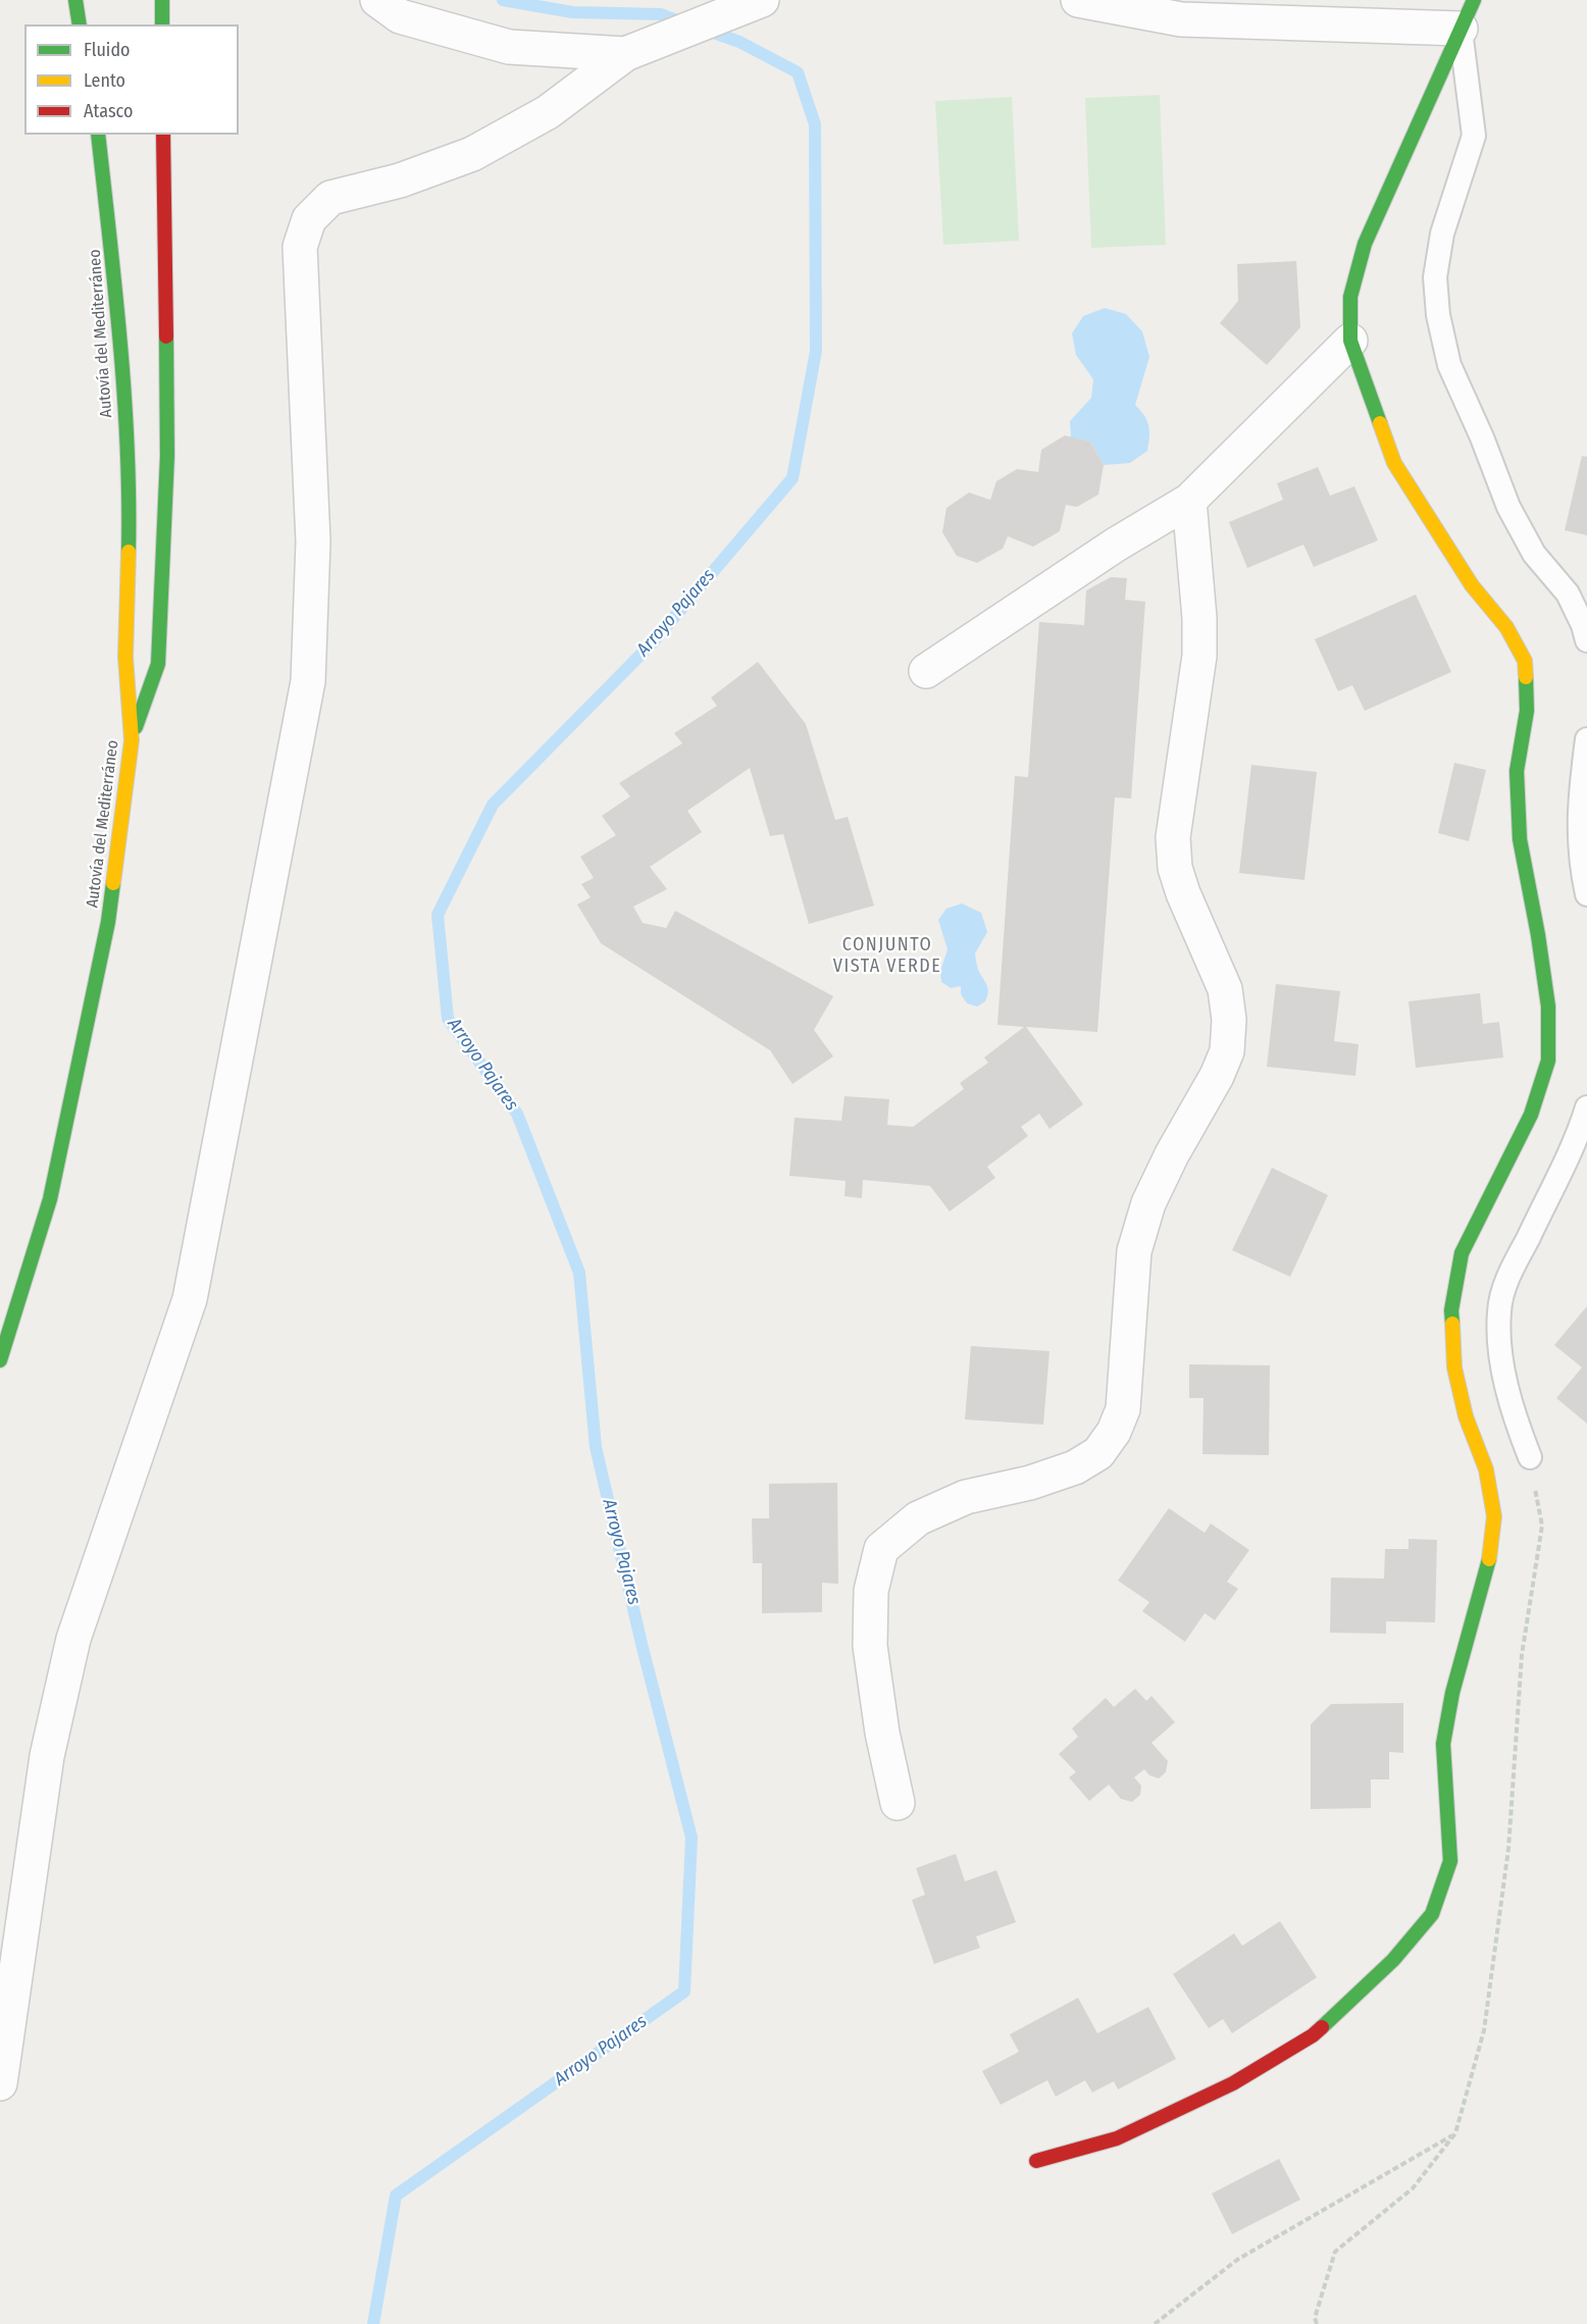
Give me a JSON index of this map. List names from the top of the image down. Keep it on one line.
{"streets":{"main road":["Autovía del Mediterráneo"]},"districts":["CONJUNTO VISTA VERDE"],"water":["Arroyo Pajares"],"legend":["Fluido","Lento","Atasco"]}
